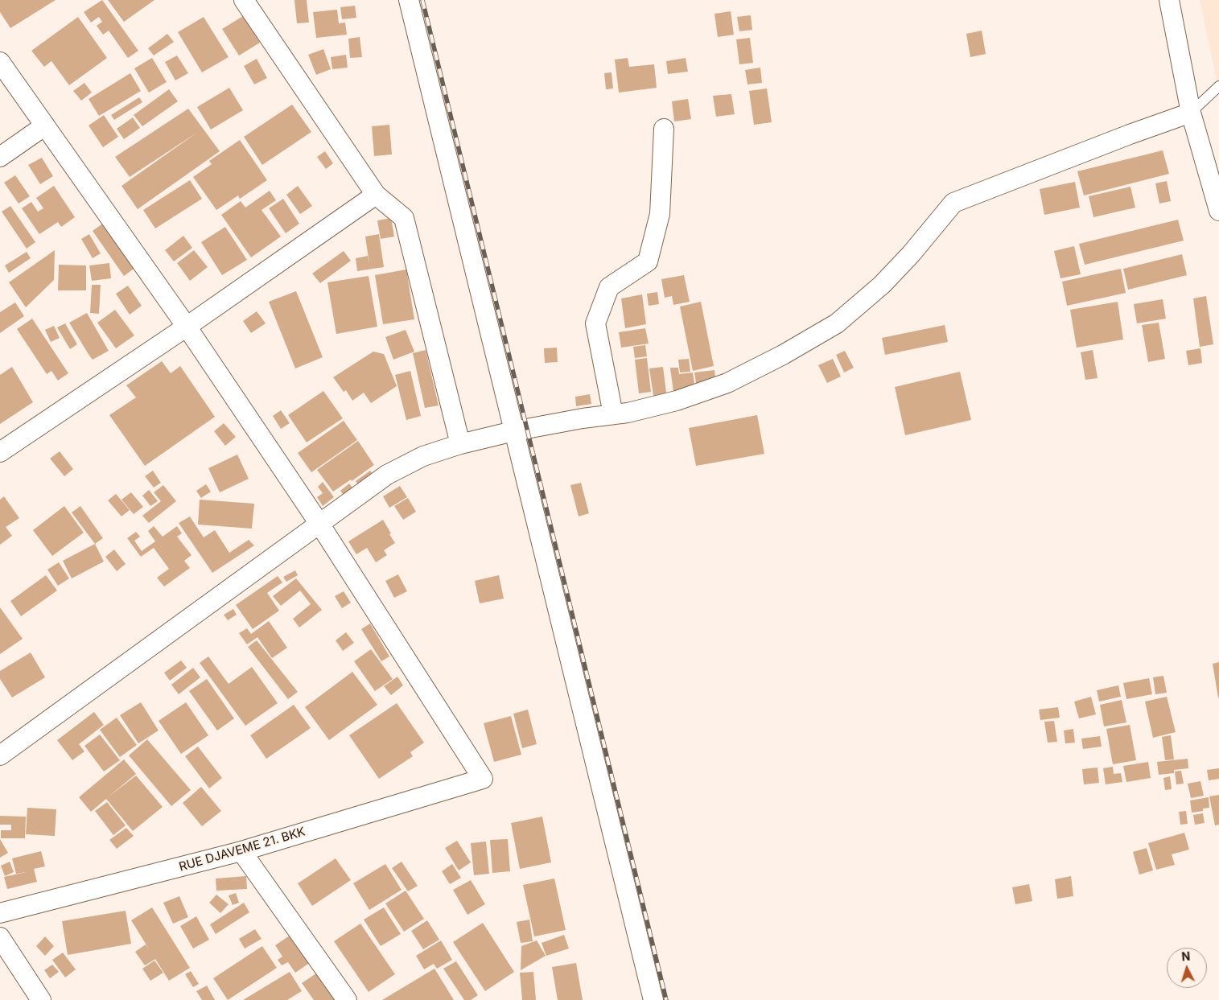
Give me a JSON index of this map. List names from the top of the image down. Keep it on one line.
{"streets":{"street":["RUE DJAVEME 21. BKK"]},"north":"top"}
